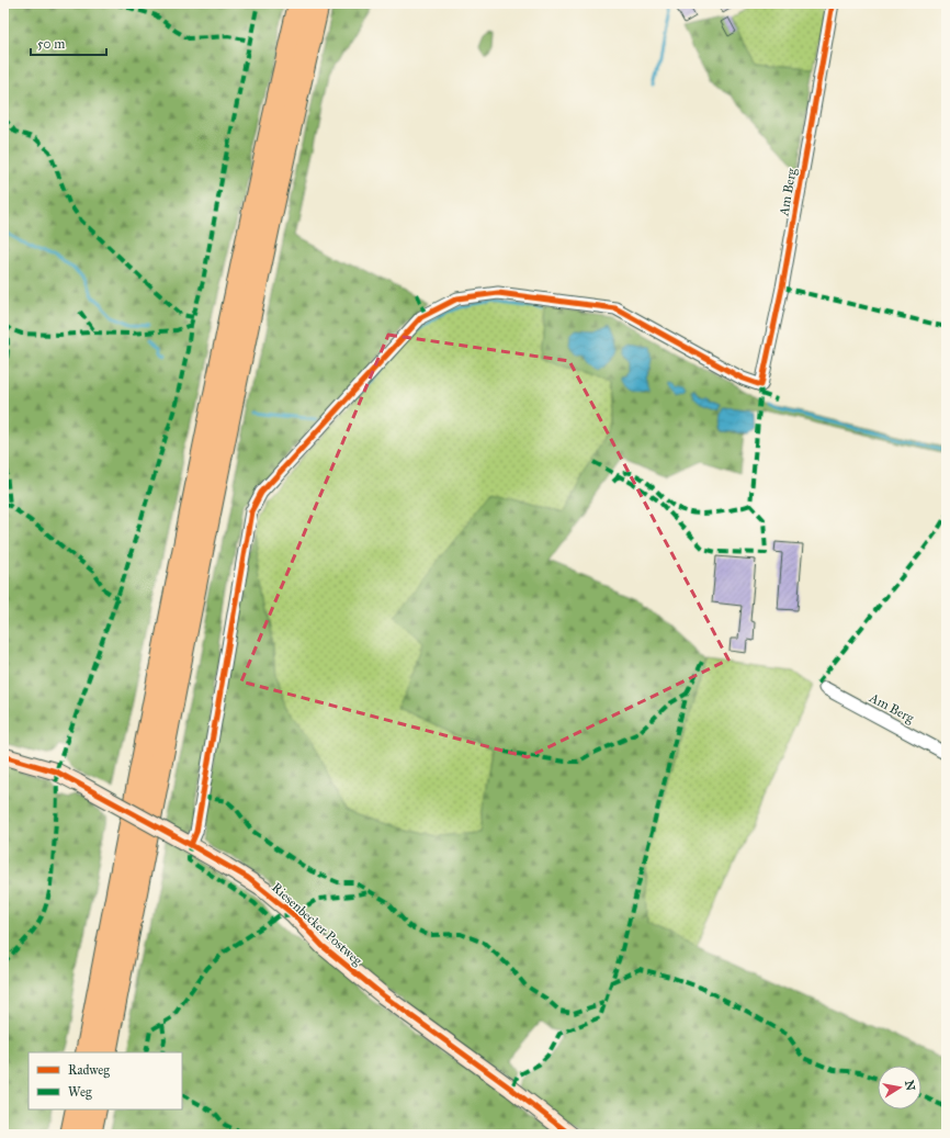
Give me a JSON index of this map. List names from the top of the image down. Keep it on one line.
{"streets":{"street":["Am Berg","Riesenbecker Postweg"]},"crossings":[["Am Berg","Riesenbecker Postweg"]],"legend":["Radweg","Weg"],"scale_bar":"50 m","north":"right"}
